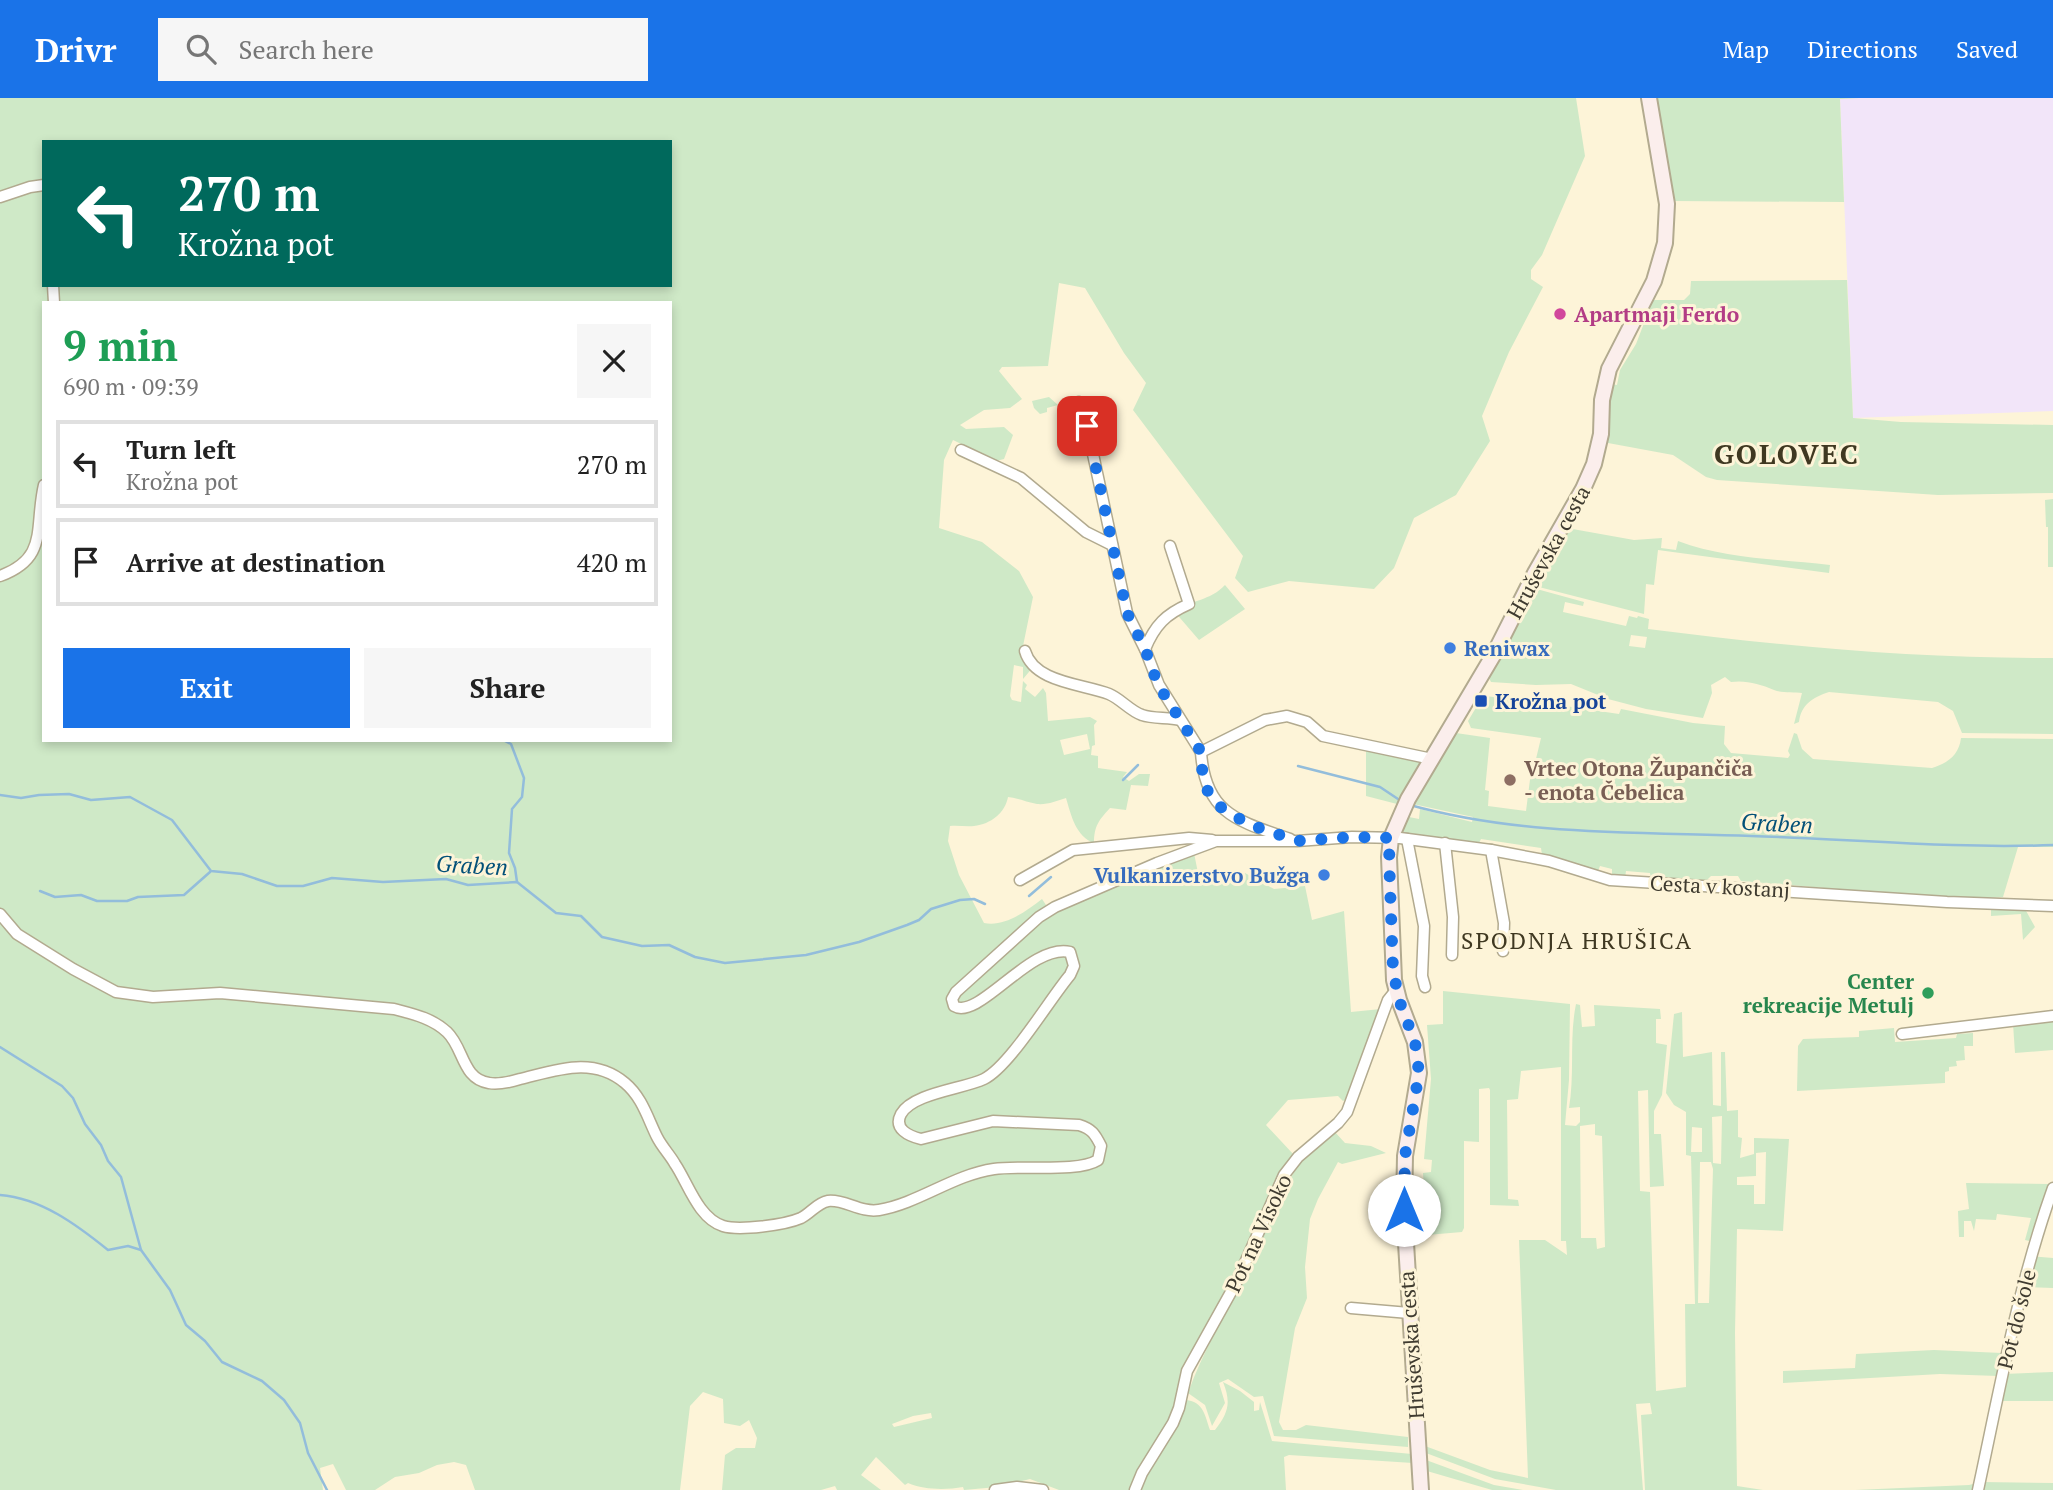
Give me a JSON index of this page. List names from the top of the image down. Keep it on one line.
{"streets":{"street":["Hruševska cesta","Cesta v kostanj","Pot na Visoko","Pot do šole"]},"crossings":[["Hruševska cesta","Cesta v kostanj"],["Hruševska cesta","Pot na Visoko"]],"districts":["GOLOVEC","SPODNJA HRUŠICA"],"water":["Graben"],"places":{"other":["Apartmaji Ferdo","Reniwax","Vrtec Otona Župančiča - enota Čebelica","Vulkanizerstvo Bužga","Center rekreacije Metulj"],"transit":["Krožna pot"]},"page":{"header":"Drivr","search":"Search here","nav":["Map","Directions","Saved"],"turn":["270 m","Krožna pot"],"heading":["9 min","690 m · 09:39"],"list":[{"name":"Turn left","note":"Krožna pot","value":"270 m"},{"name":"Arrive at destination","value":"420 m"}],"buttons":["Exit","Share"]}}
